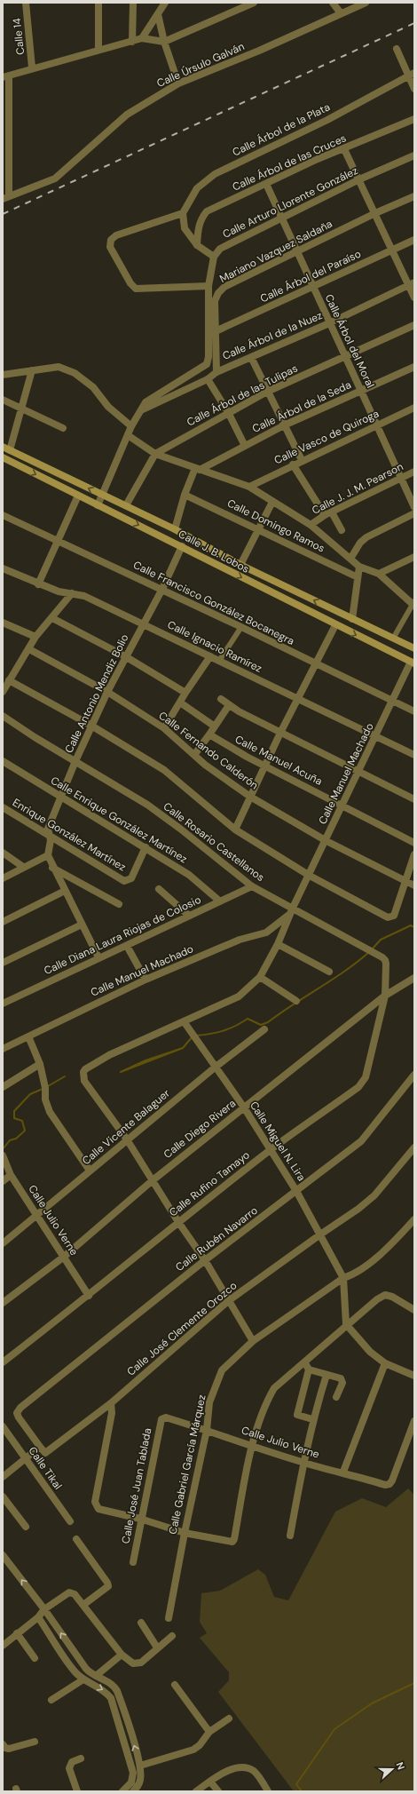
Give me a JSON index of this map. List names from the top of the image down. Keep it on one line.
{"streets":{"main road":["Calle J. B. Lobos"],"street":["Calle 14","Calle Úrsulo Galván","Calle Árbol de la Plata","Calle Árbol de las Cruces","Calle Arturo Llorente González","Mariano Vazquez Saldaña","Calle Árbol del Paraíso","Calle Árbol de la Nuez","Calle Árbol del Moral","Calle Árbol de las Tulipas","Calle Árbol de la Seda","Calle Vasco de Quiroga","Calle J. J. M. Pearson","Calle Domingo Ramos","Calle Francisco González Bocanegra","Calle Ignacio Ramírez","Calle Antonio Mendiz Bolio","Calle Fernando Calderón","Calle Manuel Acuña","Calle Manuel Machado","Calle Enrique González Martínez","Enrique González Martínez","Calle Rosario Castellanos","Calle Diana Laura Riojas de Colosio","Calle Vicente Balaguer","Calle Diego Rivera","Calle Miguel N. Lira","Calle Rufino Tamayo","Calle Julio Verne","Calle Rubén Navarro","Calle José Clemente Orozco","Calle Gabriel García Márquez","Calle Tikal","Calle José Juan Tablada"]},"crossings":[["Calle Árbol de las Cruces","Calle Árbol del Moral"],["Calle Arturo Llorente González","Calle Árbol del Moral"],["Mariano Vazquez Saldaña","Calle Árbol del Paraíso"],["Mariano Vazquez Saldaña","Calle Árbol de la Nuez"],["Mariano Vazquez Saldaña","Calle Árbol del Moral"],["Calle Árbol del Paraíso","Calle Árbol del Moral"],["Calle Árbol de la Nuez","Calle Árbol del Moral"],["Calle Árbol del Moral","Calle Árbol de las Tulipas"],["Calle Árbol del Moral","Calle Árbol de la Seda"],["Calle Árbol del Moral","Calle Vasco de Quiroga"],["Calle Árbol del Moral","Calle J. J. M. Pearson"],["Calle J. B. Lobos","Calle Antonio Mendiz Bolio"],["Calle J. B. Lobos","Calle Manuel Machado"],["Calle Francisco González Bocanegra","Calle Antonio Mendiz Bolio"],["Calle Francisco González Bocanegra","Calle Manuel Machado"],["Calle Ignacio Ramírez","Calle Antonio Mendiz Bolio"],["Calle Ignacio Ramírez","Calle Manuel Machado"],["Calle Antonio Mendiz Bolio","Calle Fernando Calderón"],["Calle Antonio Mendiz Bolio","Calle Enrique González Martínez"],["Calle Antonio Mendiz Bolio","Enrique González Martínez"],["Calle Antonio Mendiz Bolio","Calle Rosario Castellanos"],["Calle Fernando Calderón","Calle Manuel Machado"],["Calle Manuel Acuña","Calle Manuel Machado"],["Calle Manuel Machado","Calle Rosario Castellanos"],["Calle Manuel Machado","Calle Vicente Balaguer"],["Calle Manuel Machado","Calle Miguel N. Lira"],["Calle Enrique González Martínez","Enrique González Martínez"],["Calle Enrique González Martínez","Calle Diana Laura Riojas de Colosio"],["Calle Rosario Castellanos","Calle Diana Laura Riojas de Colosio"],["Calle Rosario Castellanos","Calle Diego Rivera"],["Calle Rosario Castellanos","Calle Rufino Tamayo"],["Calle Vicente Balaguer","Calle Miguel N. Lira"],["Calle Vicente Balaguer","Calle Julio Verne"],["Calle Diego Rivera","Calle Miguel N. Lira"],["Calle Diego Rivera","Calle Rufino Tamayo"],["Calle Diego Rivera","Calle Julio Verne"],["Calle Miguel N. Lira","Calle Rufino Tamayo"],["Calle Miguel N. Lira","Calle Rubén Navarro"],["Calle Miguel N. Lira","Calle José Clemente Orozco"],["Calle Miguel N. Lira","Calle Gabriel García Márquez"],["Calle Rufino Tamayo","Calle Julio Verne"],["Calle Julio Verne","Calle Gabriel García Márquez"],["Calle Julio Verne","Calle José Juan Tablada"],["Calle Rubén Navarro","Calle José Clemente Orozco"]],"north":"right"}
